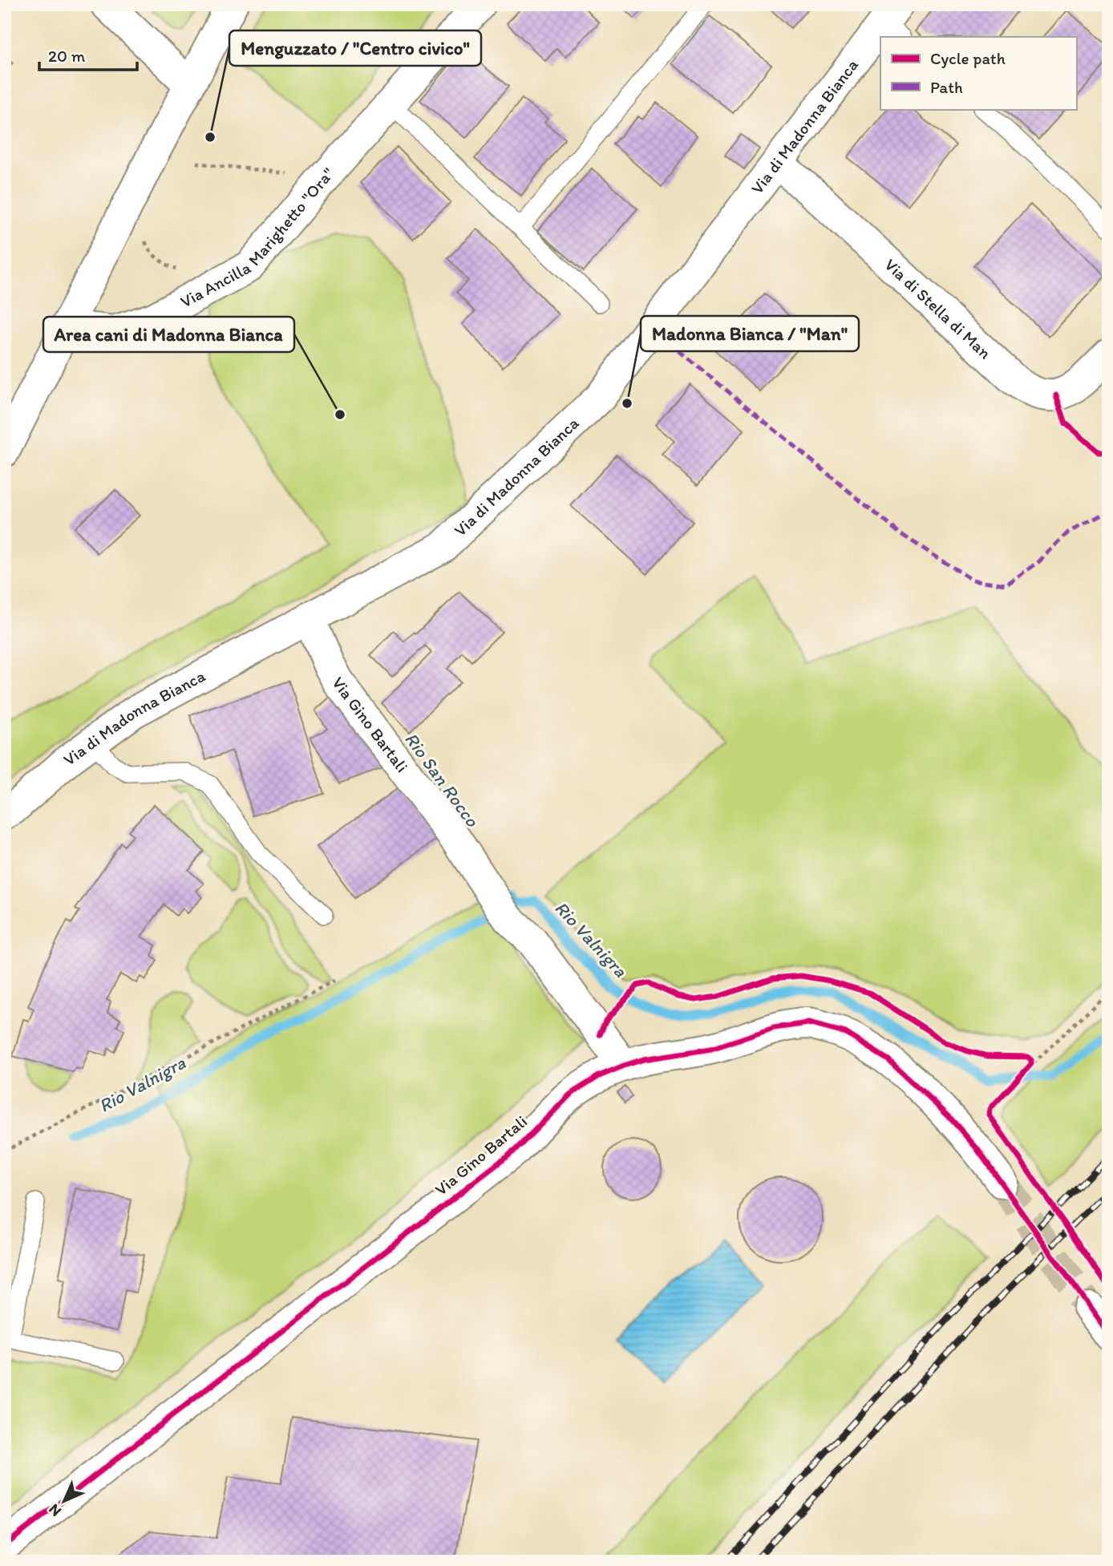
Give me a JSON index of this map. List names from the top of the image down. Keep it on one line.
{"streets":{"street":["Via di Madonna Bianca","Via Ancilla Marighetto \"Ora\"","Via di Stella di Man","Via Gino Bartali"]},"crossings":[["Via di Madonna Bianca","Via di Stella di Man"],["Via di Madonna Bianca","Via Gino Bartali"]],"water":["Rio San Rocco","Rio Valnigra"],"places":["Menguzzato / \"Centro civico\"","Madonna Bianca / \"Man\"","Area cani di Madonna Bianca"],"legend":["Cycle path","Path"],"scale_bar":"20 m","north":"bottom left"}
